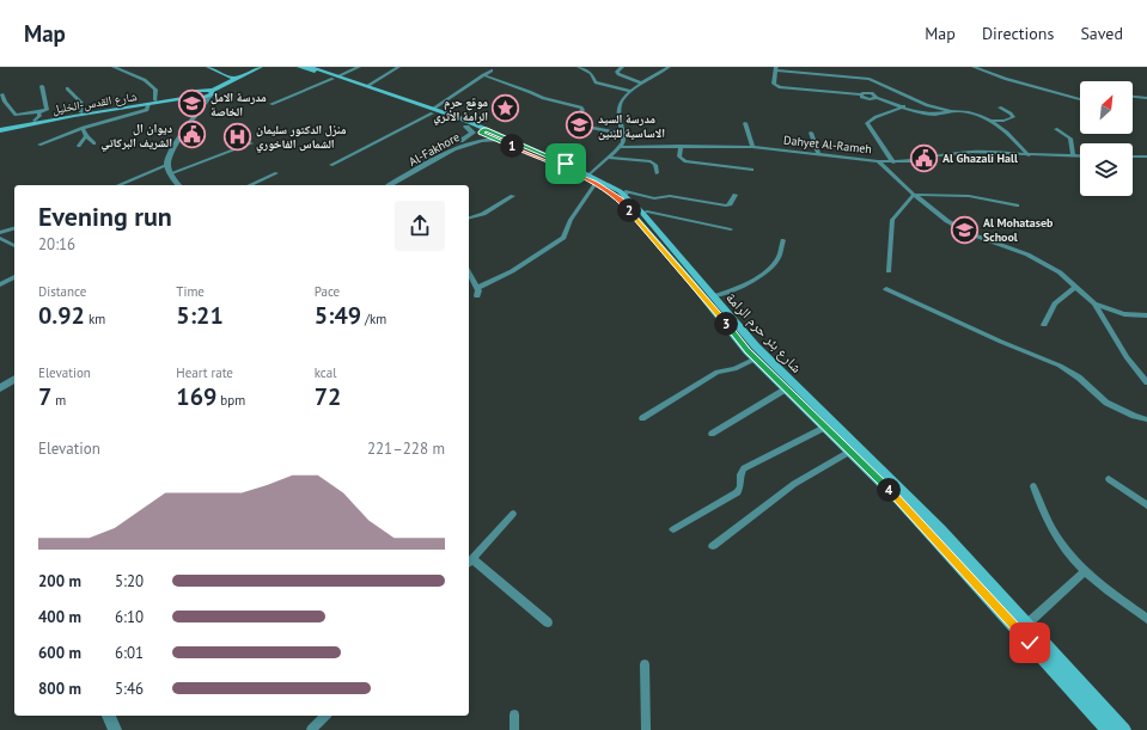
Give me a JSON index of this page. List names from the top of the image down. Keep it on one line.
{"streets":{"main road":["شارع القدس-الخليل","شارع بئر حرم الرامة"],"street":["Dahyet Al-Rameh","Al-Fakhore"]},"crossings":[["Al-Fakhore","شارع بئر حرم الرامة"]],"places":{"school or university":["مدرسة الامل الخاصة","مدرسة السيد الاساسية للبنين","Al Mohataseb School"],"place":["موقع حرم الرامة الأثري"],"public building":["ديوان ال الشريف البركاتي","Al Ghazali Hall"],"hospital":["منزل الدكتور سليمان الشماس الفاخوري"]},"north":"top right","page":{"header":"Map","nav":["Map","Directions","Saved"],"pins":["1","2","3","4"],"heading":["Evening run","20:16"],"stats":[["Distance","0.92 km"],["Time","5:21"],["Pace","5:49 /km"],["Elevation","7 m"],["Heart rate","169 bpm"],["kcal","72"]],"chart":["Elevation","221–228 m"],"list":[{"name":"200 m","note":"5:20"},{"name":"400 m","note":"6:10"},{"name":"600 m","note":"6:01"},{"name":"800 m","note":"5:46"}]}}
